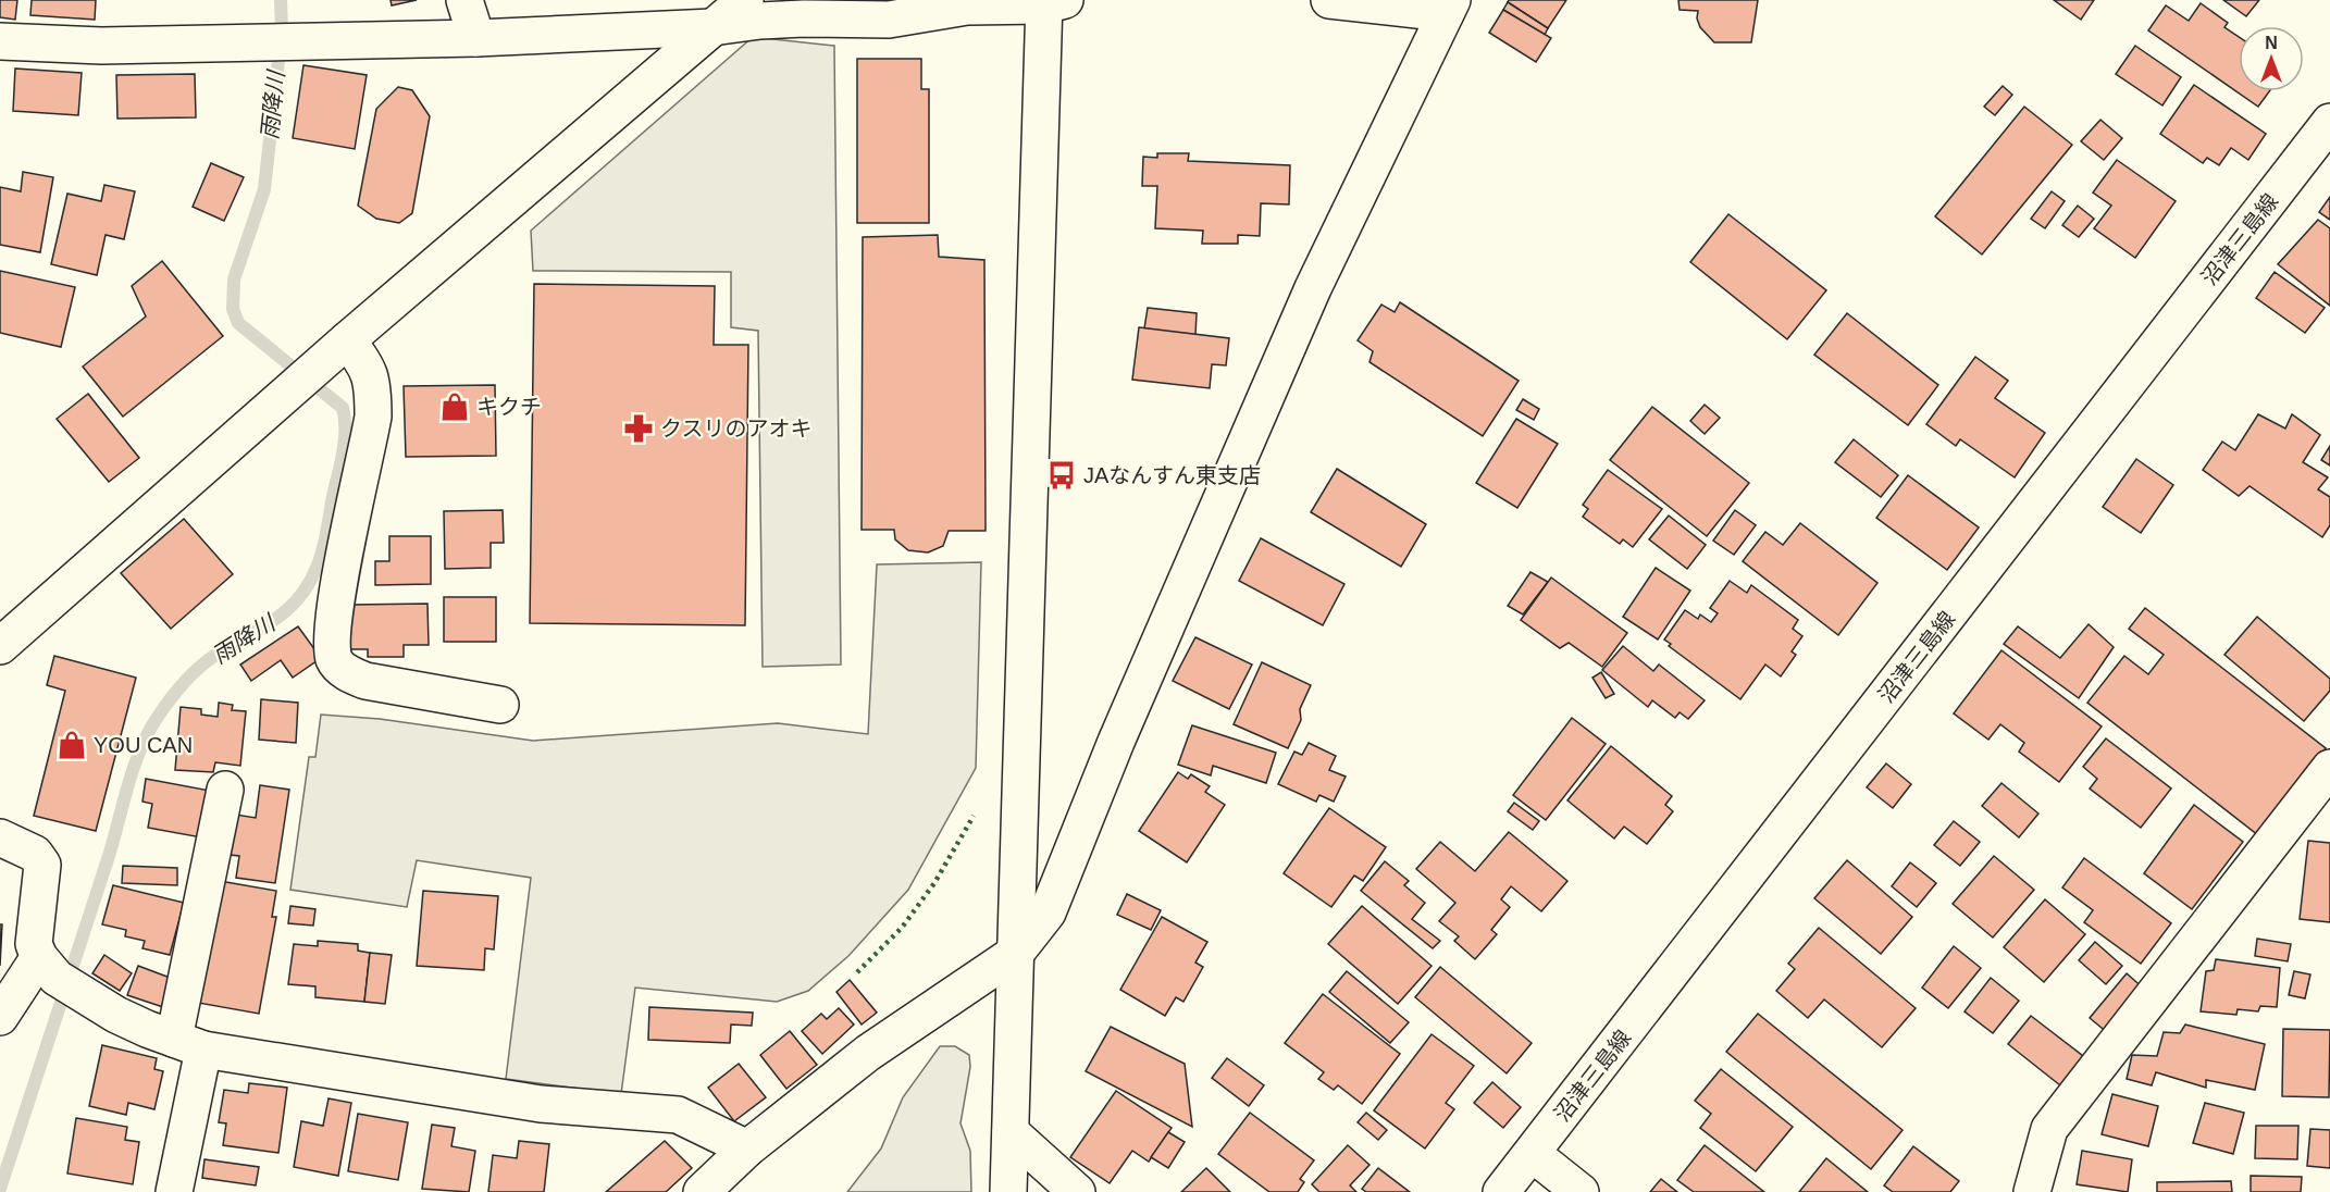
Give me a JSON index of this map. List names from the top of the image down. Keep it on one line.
{"streets":{"street":["沼津三島線"]},"water":["雨降川"],"places":{"shop":["キクチ","YOU CAN"],"pharmacy":["クスリのアオキ"],"bus stop":["JAなんすん東支店"]},"north":"top"}
